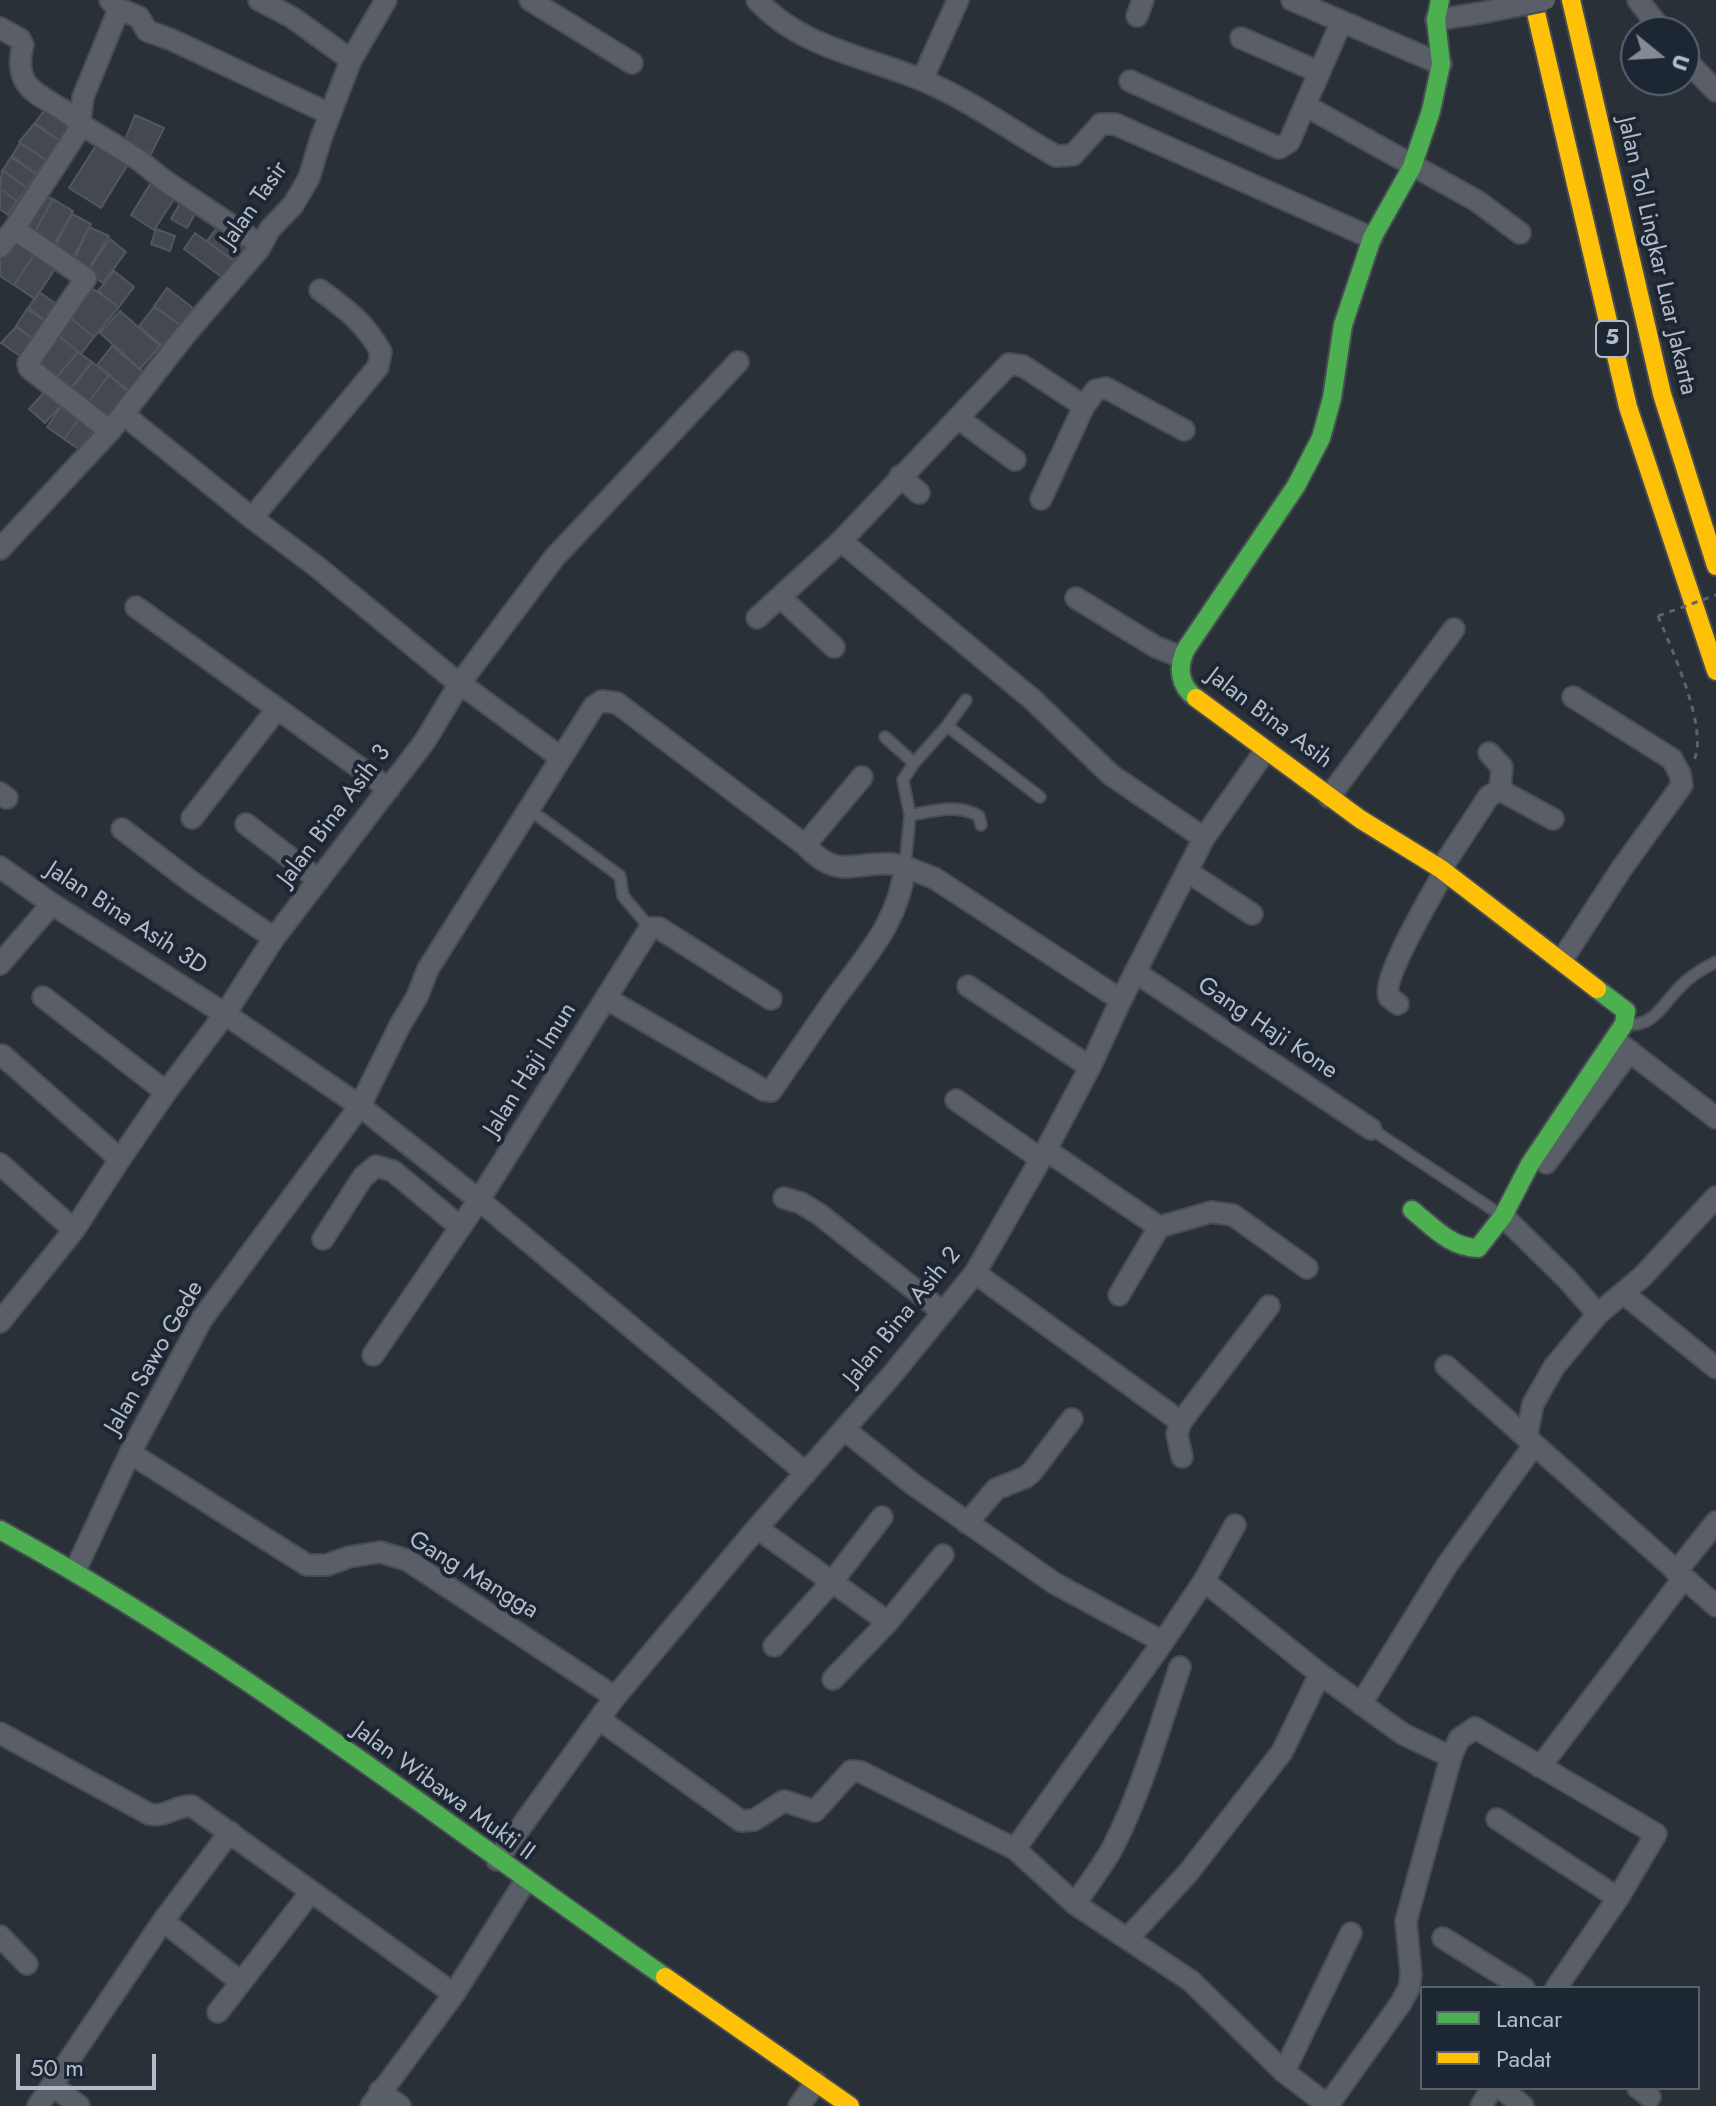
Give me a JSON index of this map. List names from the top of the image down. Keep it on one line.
{"streets":{"main road":["Jalan Tol Lingkar Luar Jakarta","5","Jalan Bina Asih","Jalan Wibawa Mukti II"],"street":["Jalan Tasir","Jalan Bina Asih 3","Jalan Bina Asih 3D","Gang Haji Kone","Jalan Haji Imun","Jalan Bina Asih 2","Jalan Sawo Gede","Gang Mangga"]},"crossings":[["Jalan Bina Asih","Jalan Bina Asih 2"],["Jalan Bina Asih 3","Jalan Bina Asih 3D"],["Jalan Bina Asih 3D","Jalan Haji Imun"],["Jalan Bina Asih 3D","Jalan Bina Asih 2"],["Jalan Bina Asih 3D","Jalan Sawo Gede"],["Gang Haji Kone","Jalan Bina Asih 2"],["Jalan Bina Asih 2","Gang Mangga"],["Jalan Bina Asih 2","Jalan Wibawa Mukti II"],["Jalan Sawo Gede","Gang Mangga"],["Jalan Sawo Gede","Jalan Wibawa Mukti II"]],"legend":["Lancar","Padat"],"scale_bar":"50 m","north":"right"}
